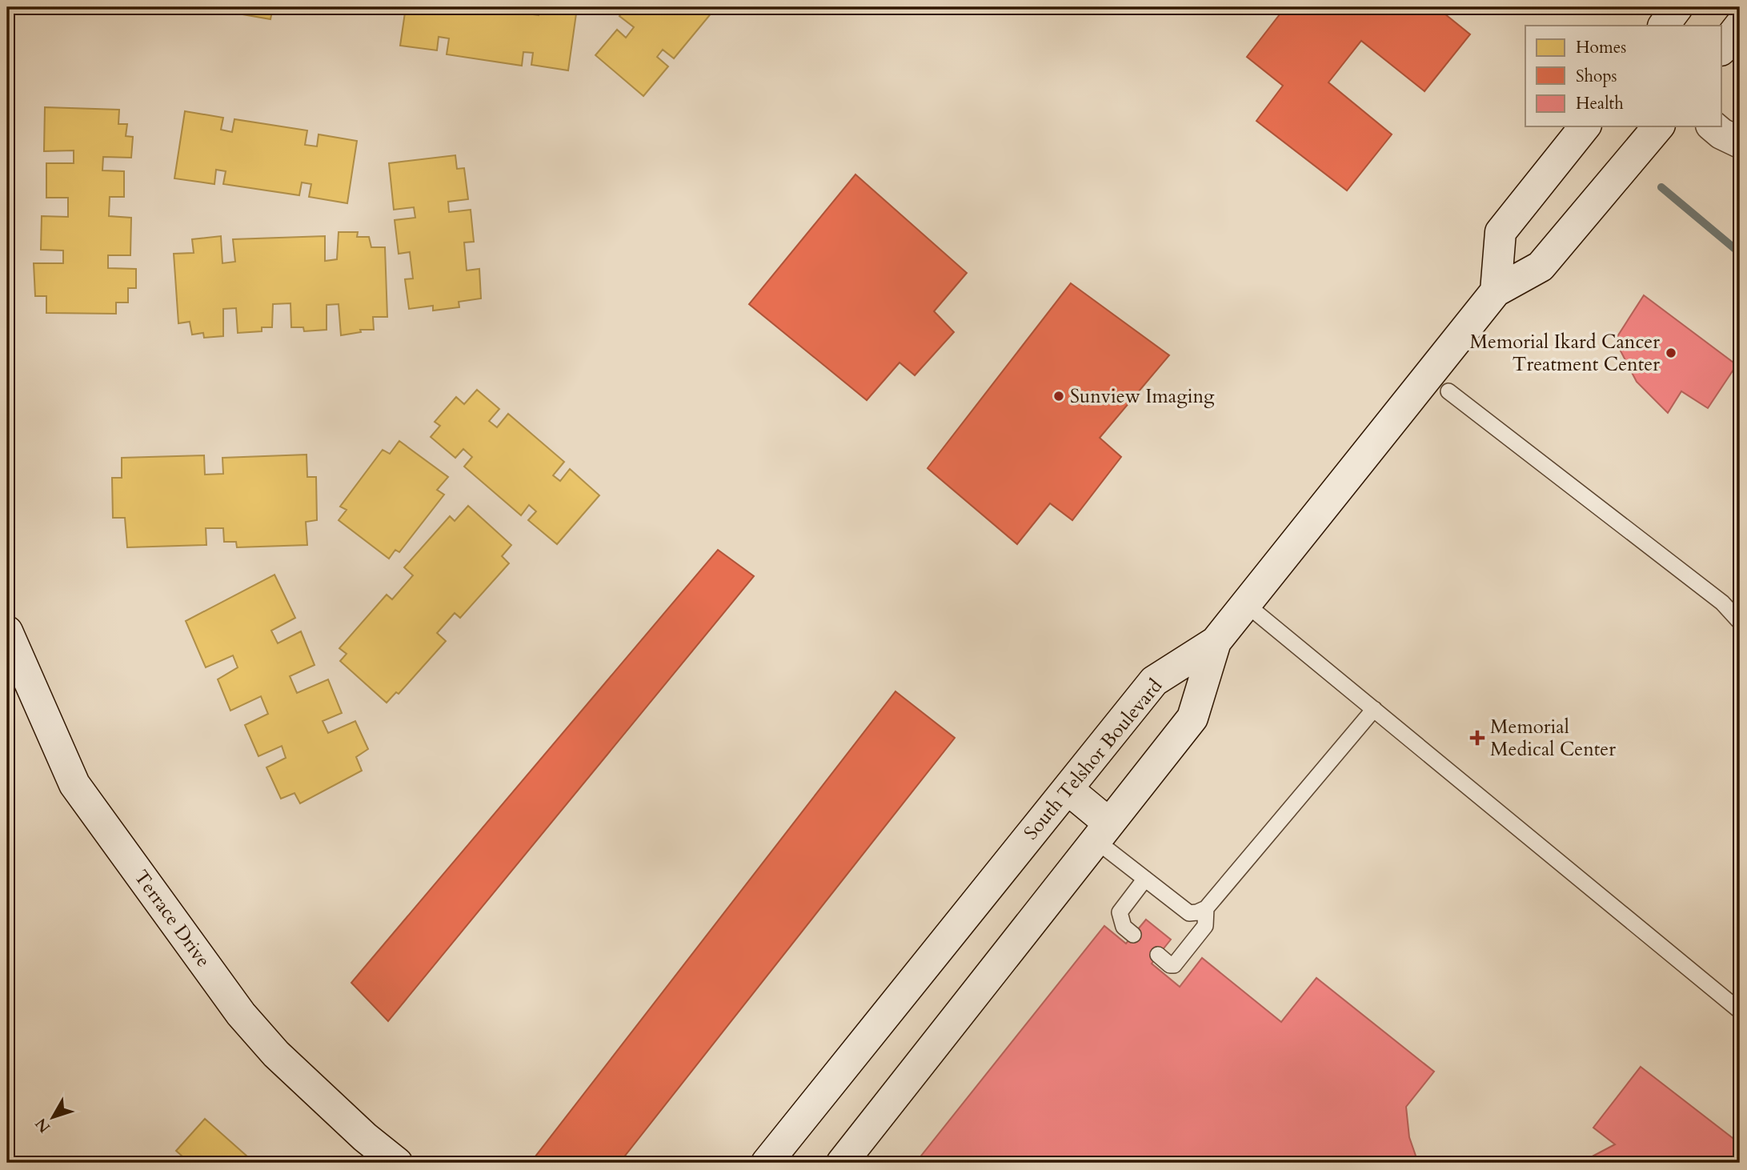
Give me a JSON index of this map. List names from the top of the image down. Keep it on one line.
{"streets":{"main road":["South Telshor Boulevard","Terrace Drive"]},"places":{"other":["Memorial Ikard Cancer Treatment Center","Sunview Imaging"],"health":["Memorial Medical Center"]},"legend":["Homes","Shops","Health"],"north":"bottom left"}
